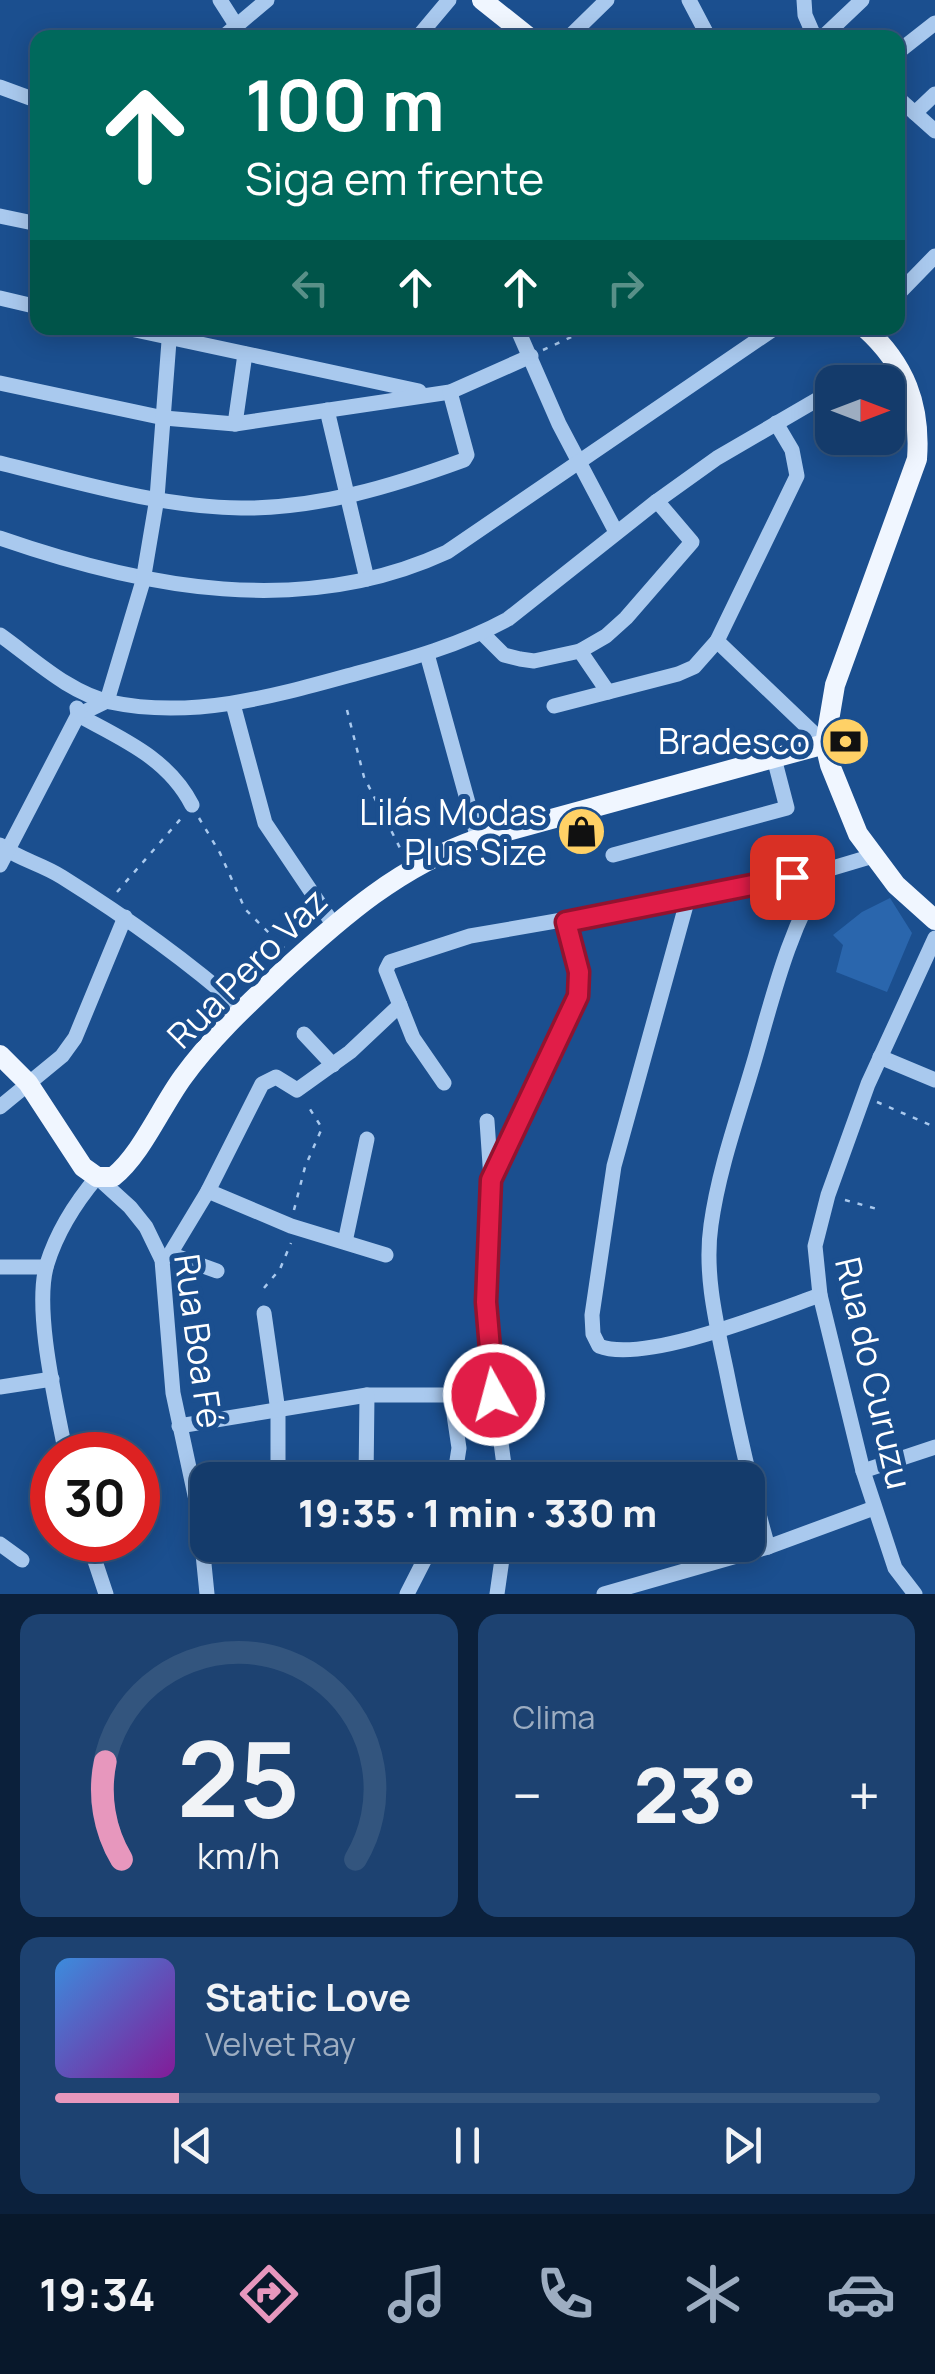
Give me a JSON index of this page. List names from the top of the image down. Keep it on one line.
{"streets":{"main road":["Rua Pero Vaz"],"street":["Rua Boa Fé","Rua do Curuzu"]},"crossings":[["Rua Pero Vaz","Rua Boa Fé"]],"places":{"bank":["Bradesco"],"shop":["Lilás Modas Plus Size"]},"north":"right","page":{"turn":["100 m","Siga em frente"],"limit":"30","trip":"19:35 · 1 min · 330 m","tile":"Clima","heat":["−","23°","+"],"song":["Static Love","Velvet Ray"],"tabs":"19:34","gauge":["25","km/h"]}}
